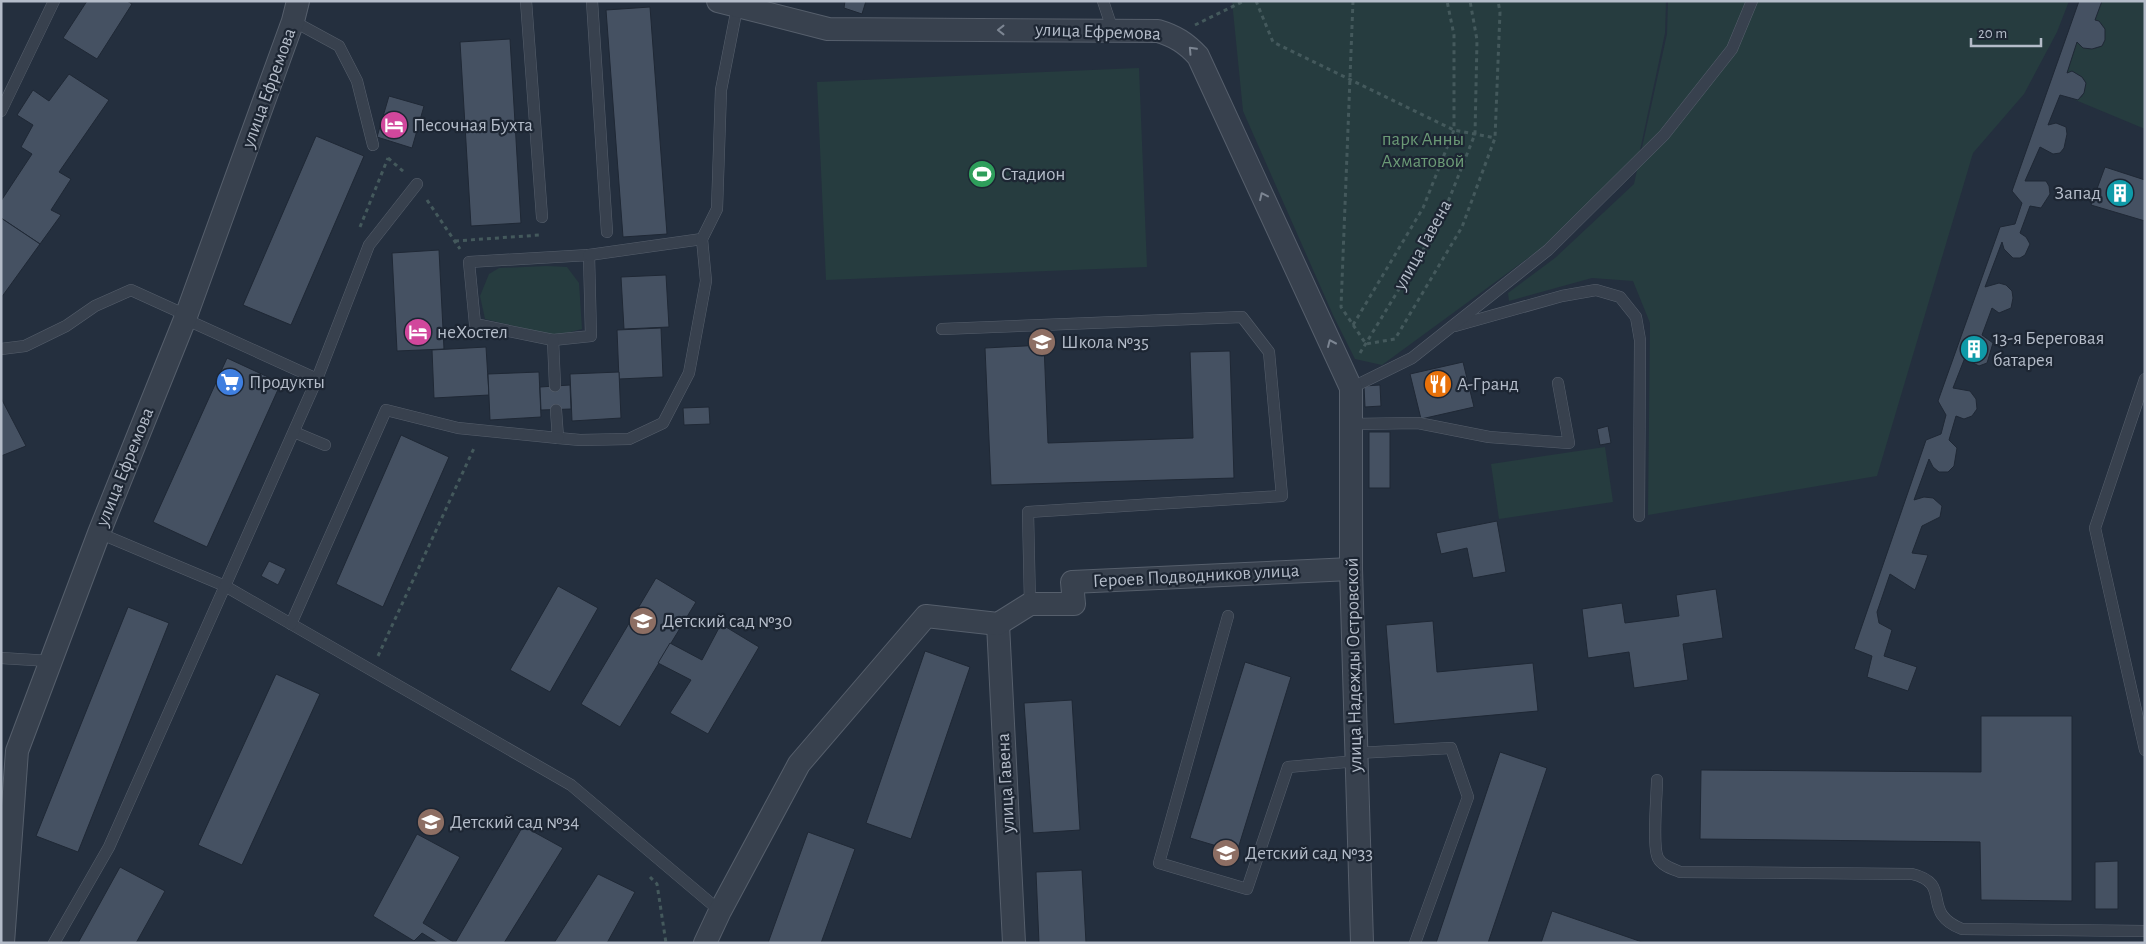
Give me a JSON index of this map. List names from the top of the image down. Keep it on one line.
{"streets":{"street":["улица Ефремова","улица Гавена","Героев Подводников улица","улица Надежды Островской"]},"crossings":[["улица Ефремова","улица Гавена"],["улица Ефремова","улица Надежды Островской"],["улица Гавена","улица Надежды Островской"],["Героев Подводников улица","улица Надежды Островской"]],"one_way":["улица Ефремова"],"parks":["парк Анны Ахматовой"],"places":{"hotel":["Песочная Бухта","неХостел"],"sports":["Стадион"],"building":["Запад","13-я Береговая батарея"],"school or university":["Школа №35","Детский сад №30","Детский сад №34","Детский сад №33"],"supermarket":["Продукты"],"restaurant":["А-Гранд"]},"scale_bar":"20 m"}
